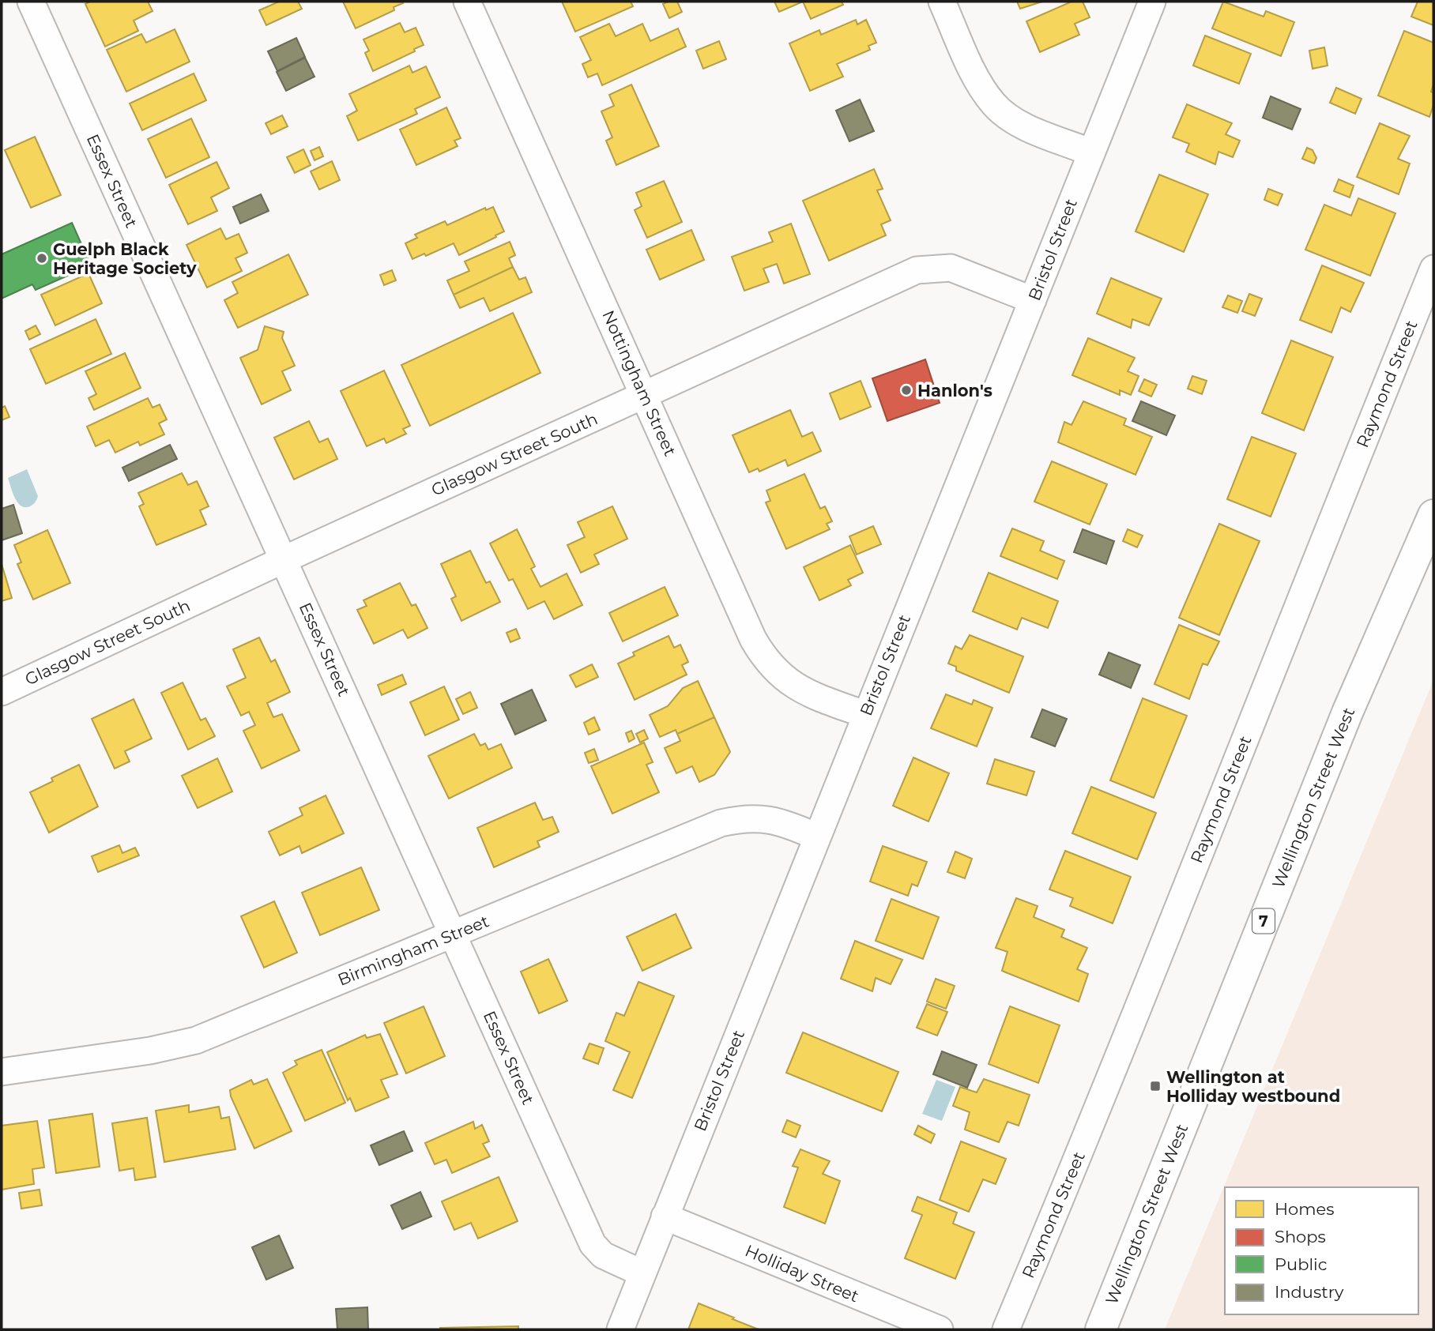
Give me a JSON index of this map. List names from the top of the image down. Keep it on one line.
{"streets":{"main road":["Wellington Street West","7"],"street":["Essex Street","Bristol Street","Nottingham Street","Raymond Street","Glasgow Street South","Birmingham Street","Holliday Street"]},"crossings":[["Essex Street","Bristol Street"],["Essex Street","Glasgow Street South"],["Essex Street","Birmingham Street"],["Bristol Street","Nottingham Street"],["Bristol Street","Glasgow Street South"],["Bristol Street","Birmingham Street"],["Bristol Street","Holliday Street"],["Nottingham Street","Glasgow Street South"]],"places":{"other":["Guelph Black Heritage Society","Hanlon's"],"transit":["Wellington at Holliday westbound"]},"legend":["Homes","Shops","Public","Industry"]}
